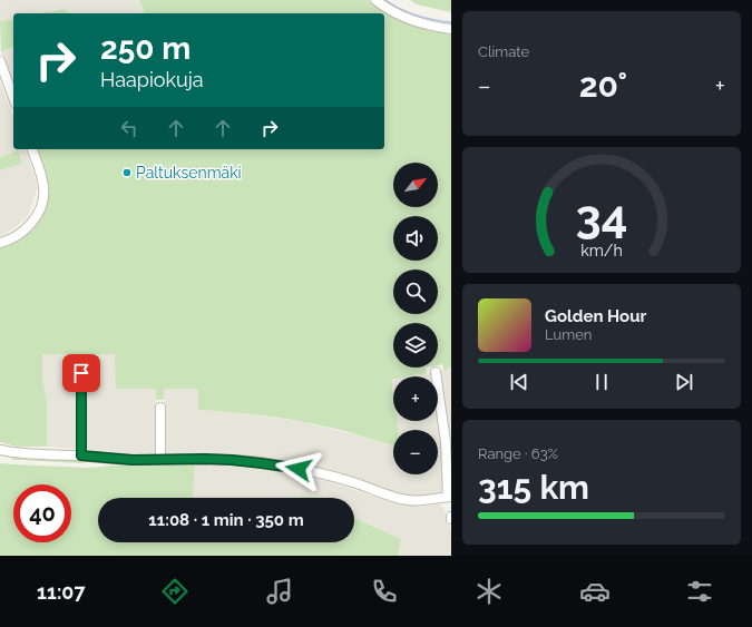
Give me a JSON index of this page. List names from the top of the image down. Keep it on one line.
{"places":["Paltuksenmäki"],"north":"top right","page":{"tile":["Climate",["Range · 63%","315 km"]],"turn":["250 m","Haapiokuja"],"heat":["−","20°","+"],"map_buttons":["+","−"],"song":["Golden Hour","Lumen"],"limit":"40","trip":"11:08 · 1 min · 350 m","tabs":"11:07","gauge":["34","km/h"]}}
